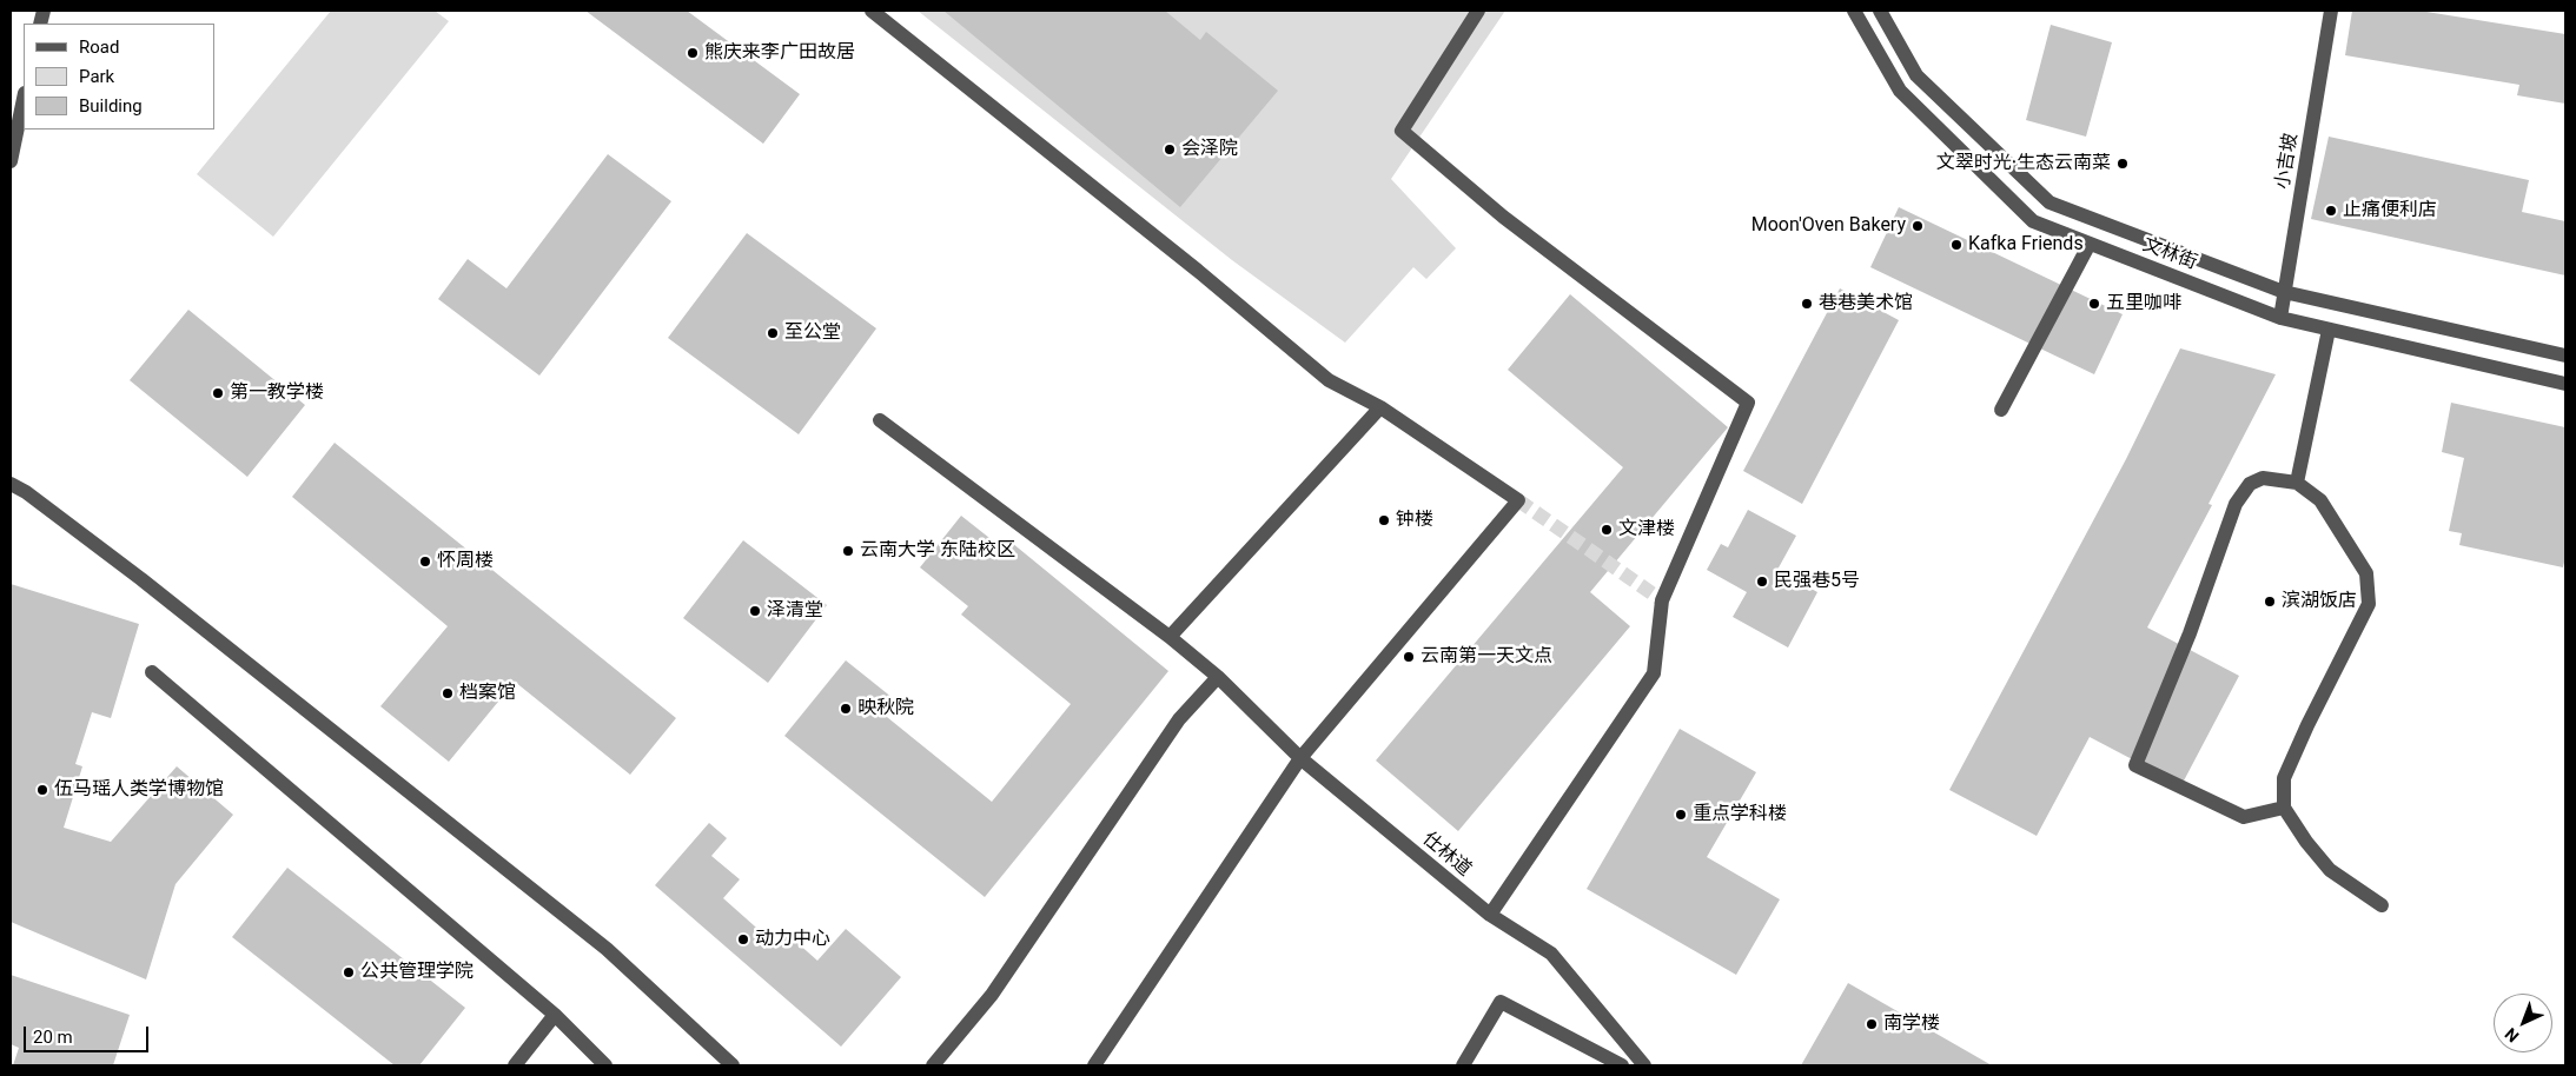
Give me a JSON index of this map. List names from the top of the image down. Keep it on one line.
{"streets":{"street":["小吉坡","文林街","仕林道"]},"crossings":[["小吉坡","文林街"]],"places":["熊庆来李广田故居","会泽院","文翠时光·生态云南菜","止痛便利店","Moon'Oven Bakery","Kafka Friends","巷巷美术馆","五里咖啡","至公堂","第一教学楼","钟楼","文津楼","云南大学 东陆校区","怀周楼","民强巷5号","滨湖饭店","泽清堂","云南第一天文点","档案馆","映秋院","伍马瑶人类学博物馆","重点学科楼","动力中心","公共管理学院","南学楼"],"legend":["Road","Park","Building"],"scale_bar":"20 m","north":"bottom left"}
